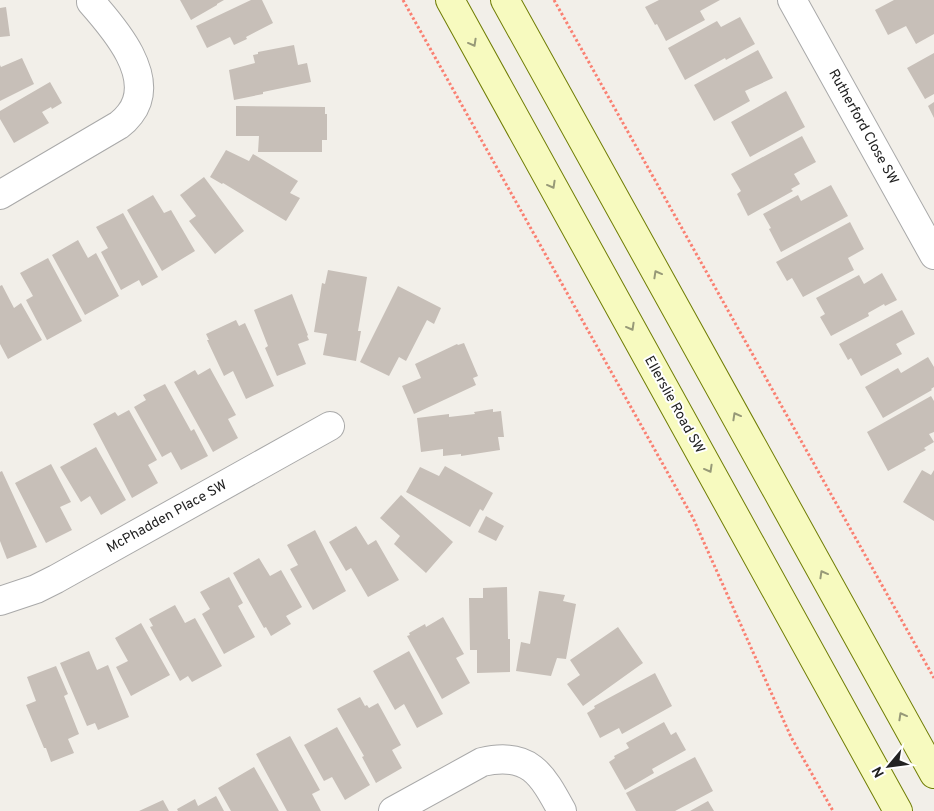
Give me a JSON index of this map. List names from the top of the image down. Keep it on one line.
{"streets":{"main road":["Ellerslie Road SW"],"street":["Rutherford Close SW","McPhadden Place SW"]},"north":"bottom left"}
